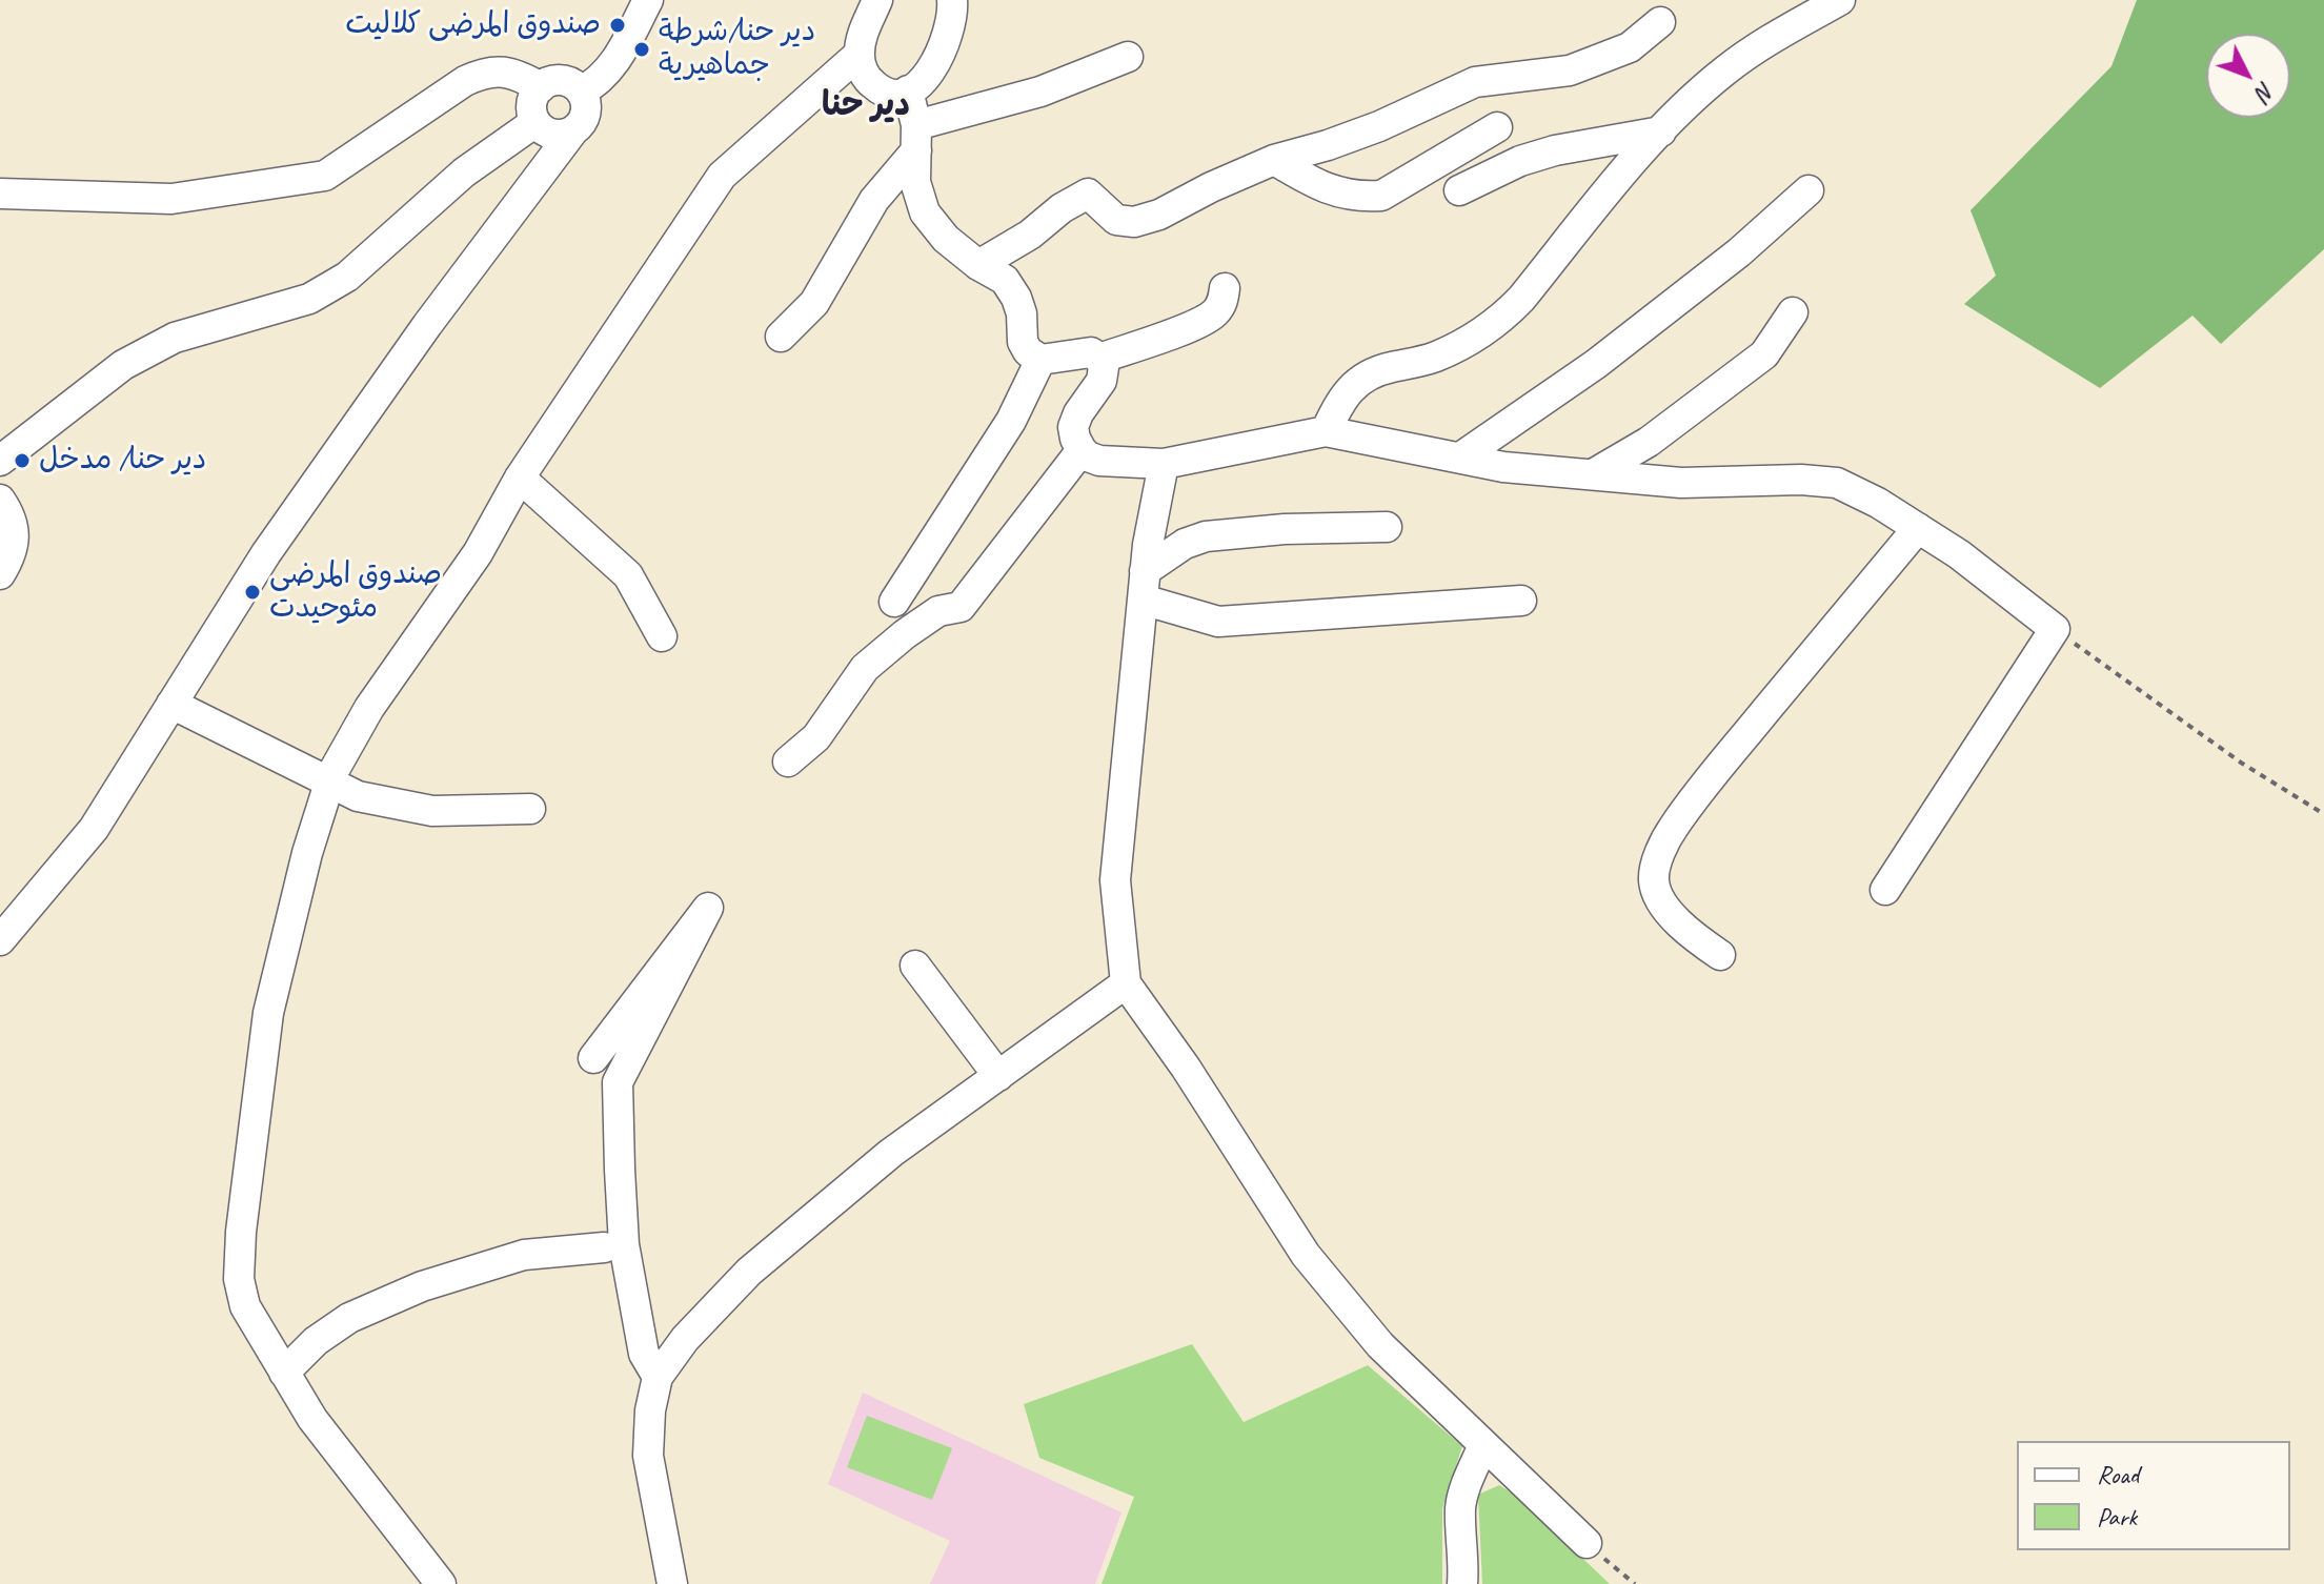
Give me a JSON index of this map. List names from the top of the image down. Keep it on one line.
{"districts":["دير حنا"],"places":["صندوق المرضى كلاليت","دير حنا/شرطة جماهيرية","دير حنا/ مدخل","صندوق المرضى مئوحيدت"],"legend":["Road","Park"],"north":"bottom right"}
